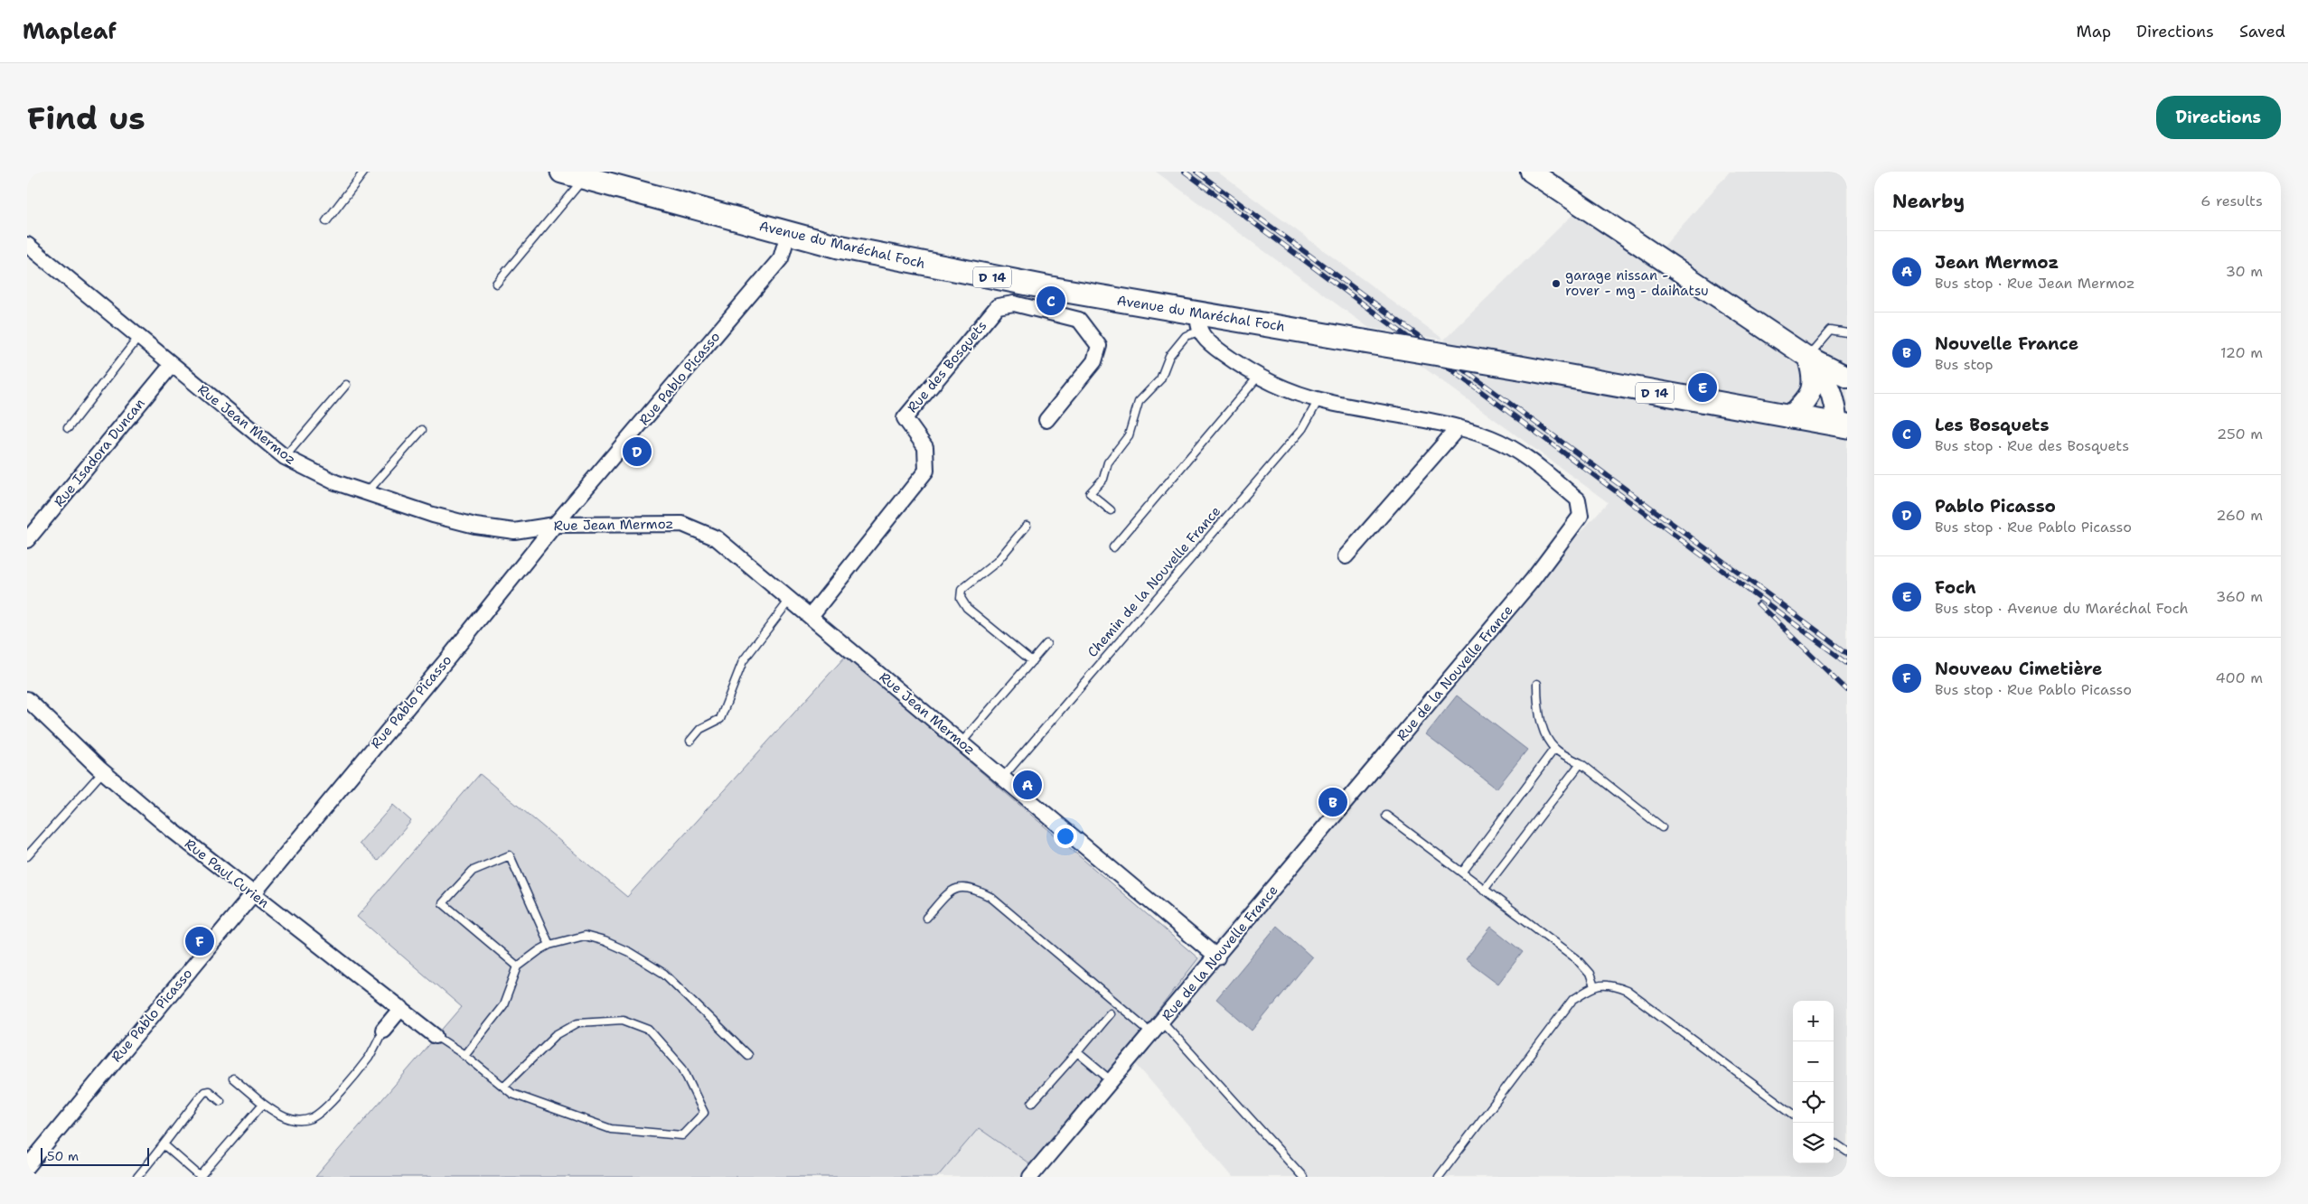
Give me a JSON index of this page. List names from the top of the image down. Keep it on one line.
{"streets":{"main road":["Avenue du Maréchal Foch","D 14"],"street":["Rue des Bosquets","Rue Pablo Picasso","Rue Jean Mermoz","Rue Isadora Duncan","Rue de la Nouvelle France","Rue Paul Curien"],"lane":["Chemin de la Nouvelle France"]},"crossings":[["Avenue du Maréchal Foch","Rue Pablo Picasso"],["Avenue du Maréchal Foch","Rue de la Nouvelle France"],["Rue des Bosquets","Rue Jean Mermoz"],["Rue Pablo Picasso","Rue Jean Mermoz"],["Rue Pablo Picasso","Rue Paul Curien"],["Rue Jean Mermoz","Rue Isadora Duncan"],["Rue Jean Mermoz","Chemin de la Nouvelle France"],["Rue Jean Mermoz","Rue de la Nouvelle France"],["Chemin de la Nouvelle France","Rue de la Nouvelle France"]],"places":["garage nissan - rover - mg - daihatsu"],"scale_bar":"50 m","page":{"header":"Mapleaf","nav":["Map","Directions","Saved"],"buttons":"Directions","title":"Find us","heading":["Nearby","6 results"],"list":[{"mark":"A","name":"Jean Mermoz","note":"Bus stop · Rue Jean Mermoz","value":"30 m"},{"mark":"B","name":"Nouvelle France","note":"Bus stop","value":"120 m"},{"mark":"C","name":"Les Bosquets","note":"Bus stop · Rue des Bosquets","value":"250 m"},{"mark":"D","name":"Pablo Picasso","note":"Bus stop · Rue Pablo Picasso","value":"260 m"},{"mark":"E","name":"Foch","note":"Bus stop · Avenue du Maréchal Foch","value":"360 m"},{"mark":"F","name":"Nouveau Cimetière","note":"Bus stop · Rue Pablo Picasso","value":"400 m"}],"pins":["C","E","D","A","B","F"],"map_buttons":["+","−"],"scale":"50 m"}}
